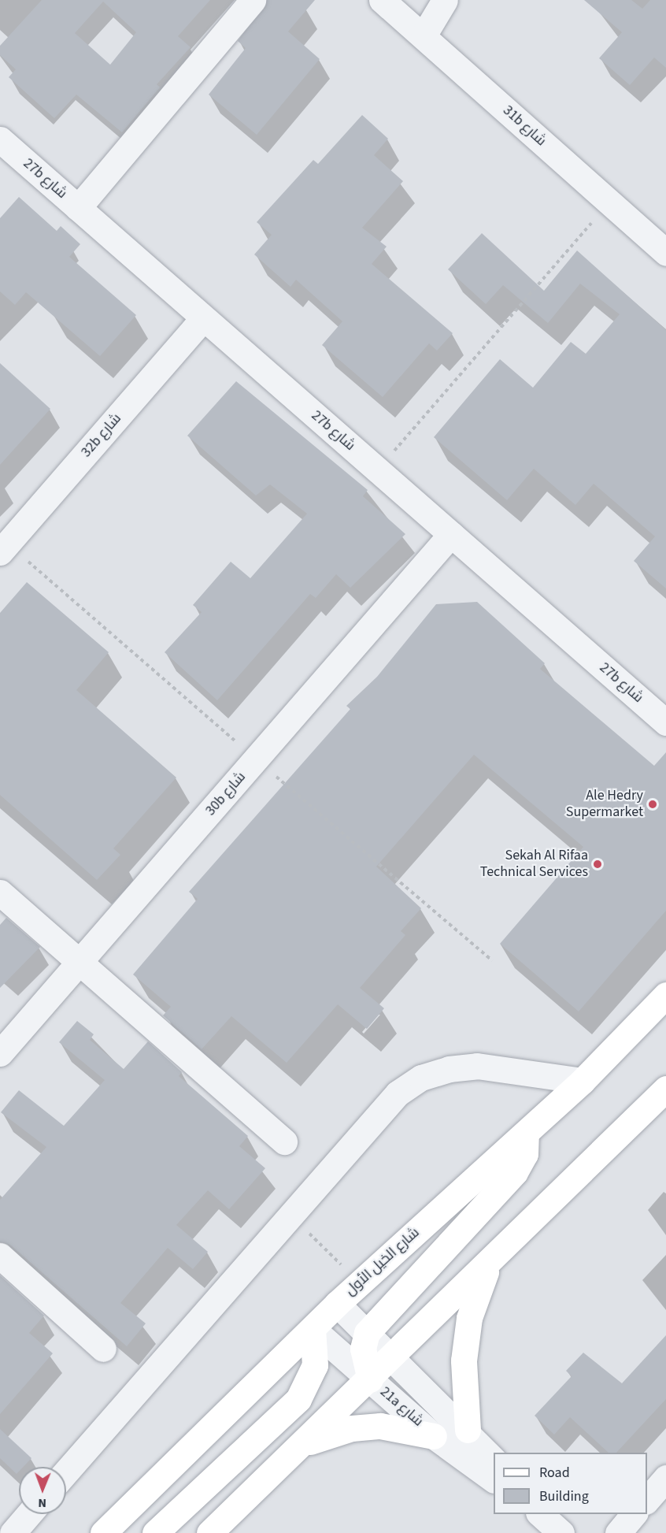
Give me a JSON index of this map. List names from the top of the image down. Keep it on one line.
{"streets":{"main road":["شارع الخيل الأول"],"street":["31b شارع","27b شارع","32b شارع","30b شارع","21a شارع"]},"crossings":[["27b شارع","32b شارع"],["27b شارع","30b شارع"],["شارع الخيل الأول","21a شارع"]],"places":["Ale Hedry Supermarket","Sekah Al Rifaa Technical Services"],"legend":["Road","Building"],"north":"bottom"}
